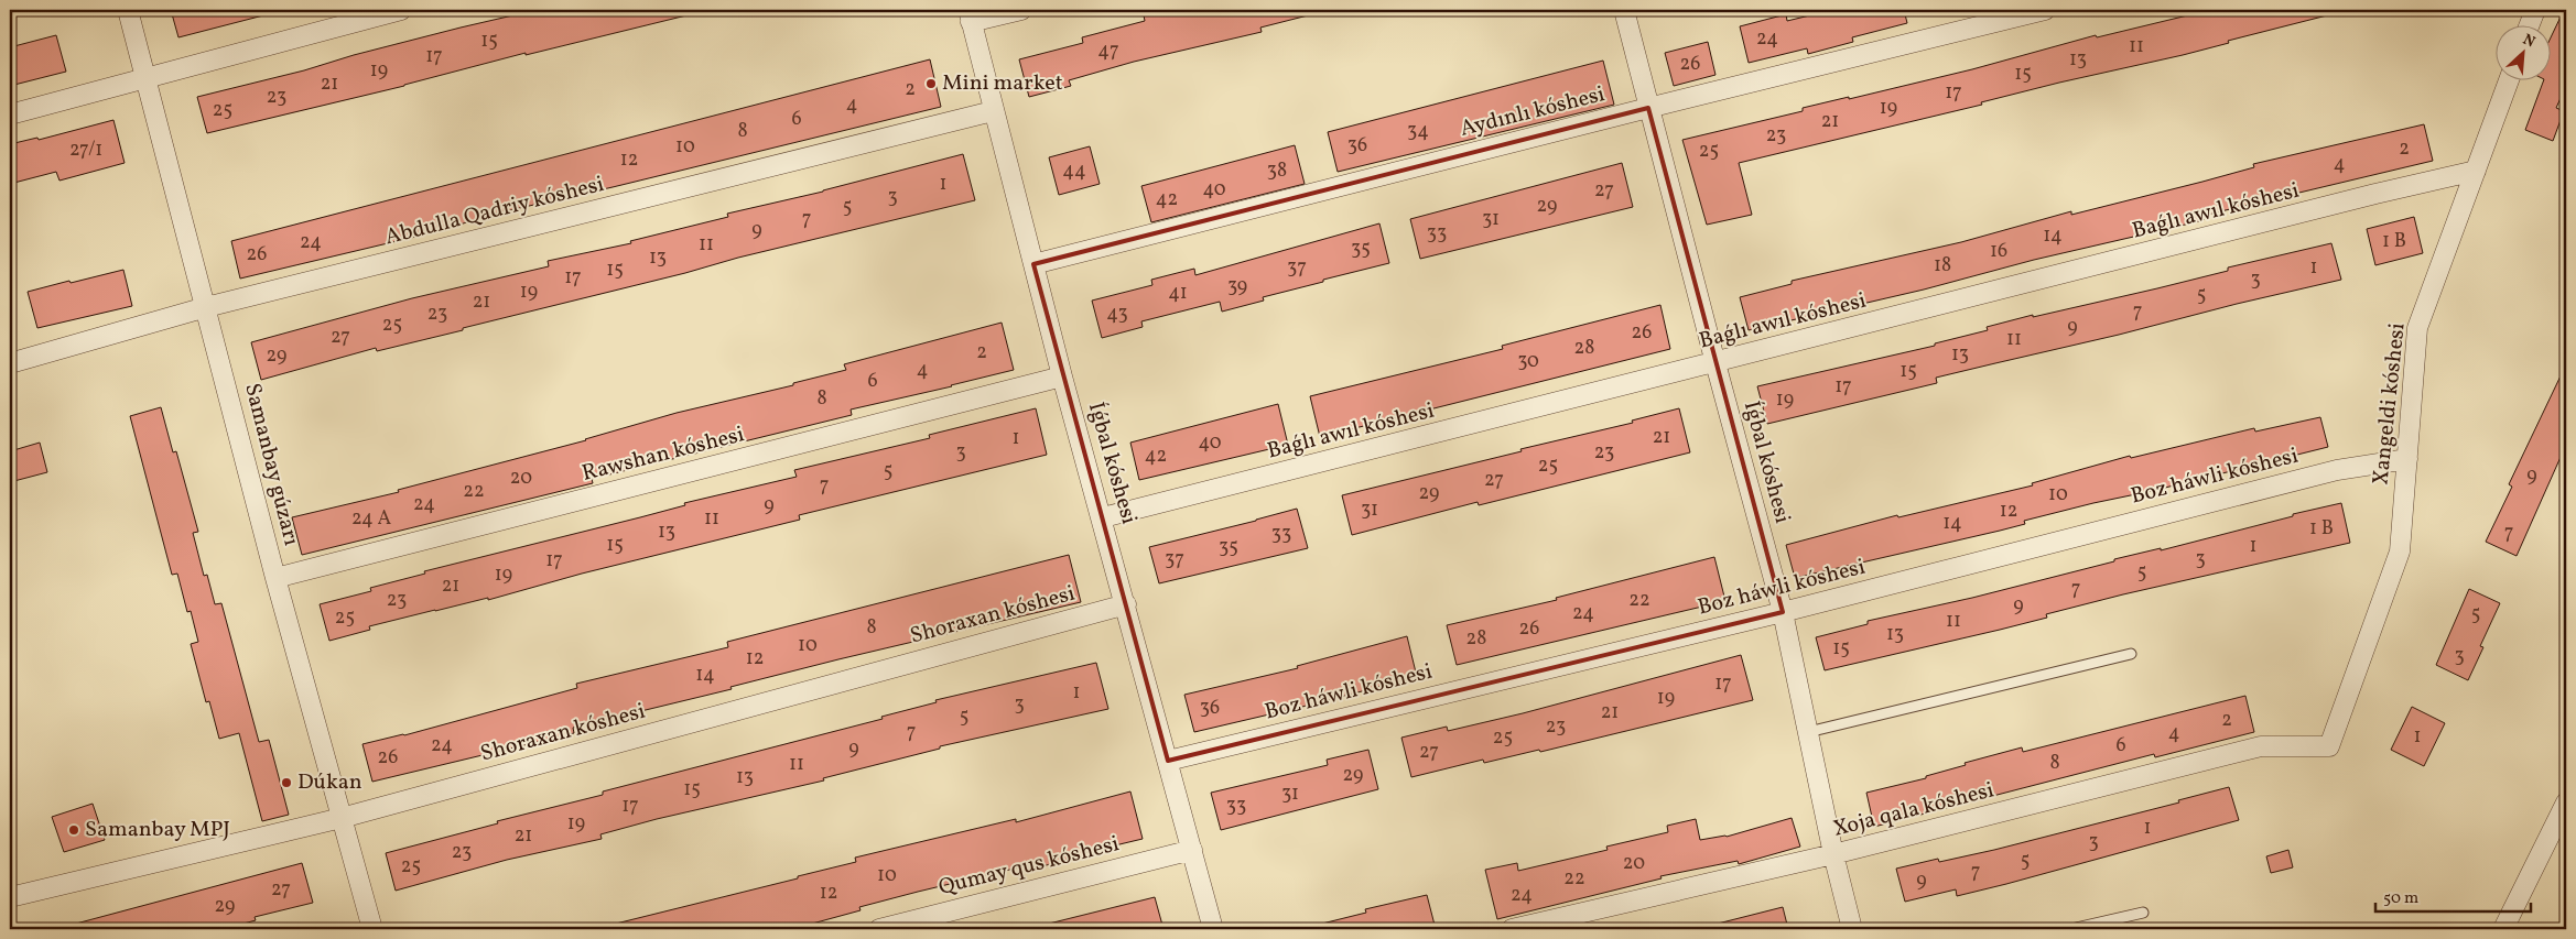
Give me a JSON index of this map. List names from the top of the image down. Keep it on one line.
{"streets":{"street":["Aydınlı kóshesi","Abdulla Qadriy kóshesi","Baǵlı awıl kóshesi","Xangeldi kóshesi","Rawshan kóshesi","Íǵbal kóshesi","Samanbay gúzarı","Boz háwli kóshesi","Shoraxan kóshesi","Xoja qala kóshesi","Qumay qus kóshesi"]},"crossings":[["Aydınlı kóshesi","Íǵbal kóshesi"],["Abdulla Qadriy kóshesi","Íǵbal kóshesi"],["Abdulla Qadriy kóshesi","Samanbay gúzarı"],["Baǵlı awıl kóshesi","Xangeldi kóshesi"],["Baǵlı awıl kóshesi","Íǵbal kóshesi"],["Xangeldi kóshesi","Boz háwli kóshesi"],["Xangeldi kóshesi","Xoja qala kóshesi"],["Rawshan kóshesi","Íǵbal kóshesi"],["Rawshan kóshesi","Samanbay gúzarı"],["Íǵbal kóshesi","Boz háwli kóshesi"],["Íǵbal kóshesi","Shoraxan kóshesi"],["Íǵbal kóshesi","Xoja qala kóshesi"],["Íǵbal kóshesi","Qumay qus kóshesi"],["Samanbay gúzarı","Shoraxan kóshesi"]],"places":["Mini market","Dúkan","Samanbay MPJ"],"house_numbers":["24","15","11","47","17","13","26","19","15","21","2","17","23","4","19","25","6","21","8","34","23","36","10","2","27/1","25","12","4","44","38","1","40","27","3","42","29","5","7","31","9","33","14","1 В","24","11","35","16","26","13","18","37","1","15","17","3","39","19","41","5","21","7","23","43","25","9","26","27","11","28","2","13","29","30","4","15","6","17","8","19","21","1","40","3","23","42","25","5","9","20","27","7","22","29","10","24","9","31","12","24 А","11","14","1 В","13","7","33","15","1","35","37","3","17","5","19","21","7","23","22","9","24","5","25","11","8","26","13","28","10","15","3","12","14","17","1","19","3","36","21","5","2","23","7","4","1","25","24","6","9","27","26","8","11","29","13","15","31","17","33","19","1","21","3","23","5","20","25","7","10","22","9","27","12","24","29"],"scale_bar":"50 m","north":"top right"}
